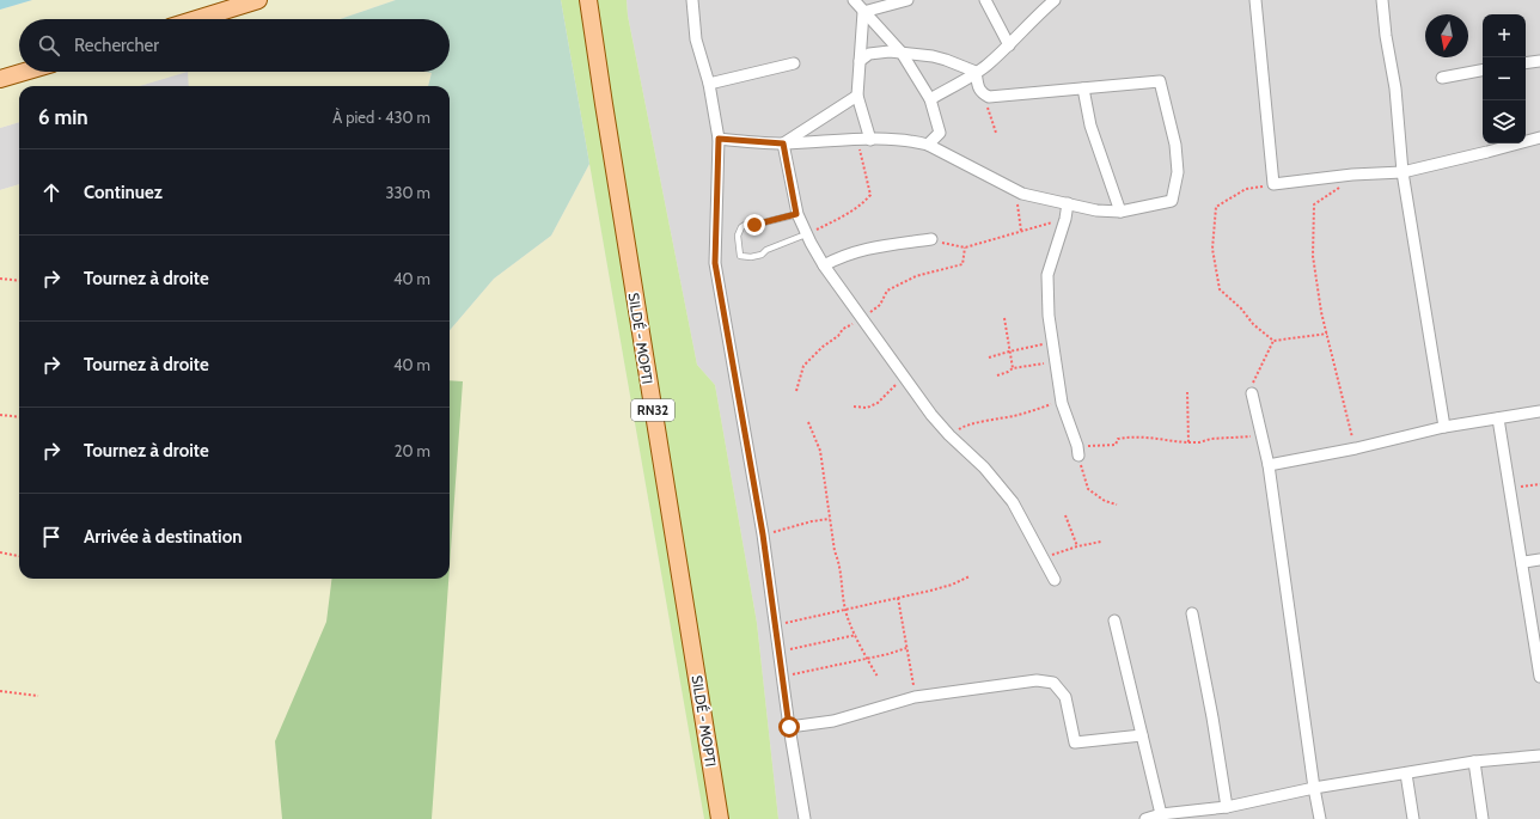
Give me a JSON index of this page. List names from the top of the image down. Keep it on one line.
{"streets":{"main road":["SILDÉ - MOPTI","RN32"]},"north":"bottom","page":{"map_buttons":["+","−"],"search":"Rechercher","heading":["6 min","À pied · 430 m"],"list":[["Continuez","330 m"],["Tournez à droite","40 m"],["Tournez à droite","40 m"],["Tournez à droite","20 m"],"Arrivée à destination"]}}
